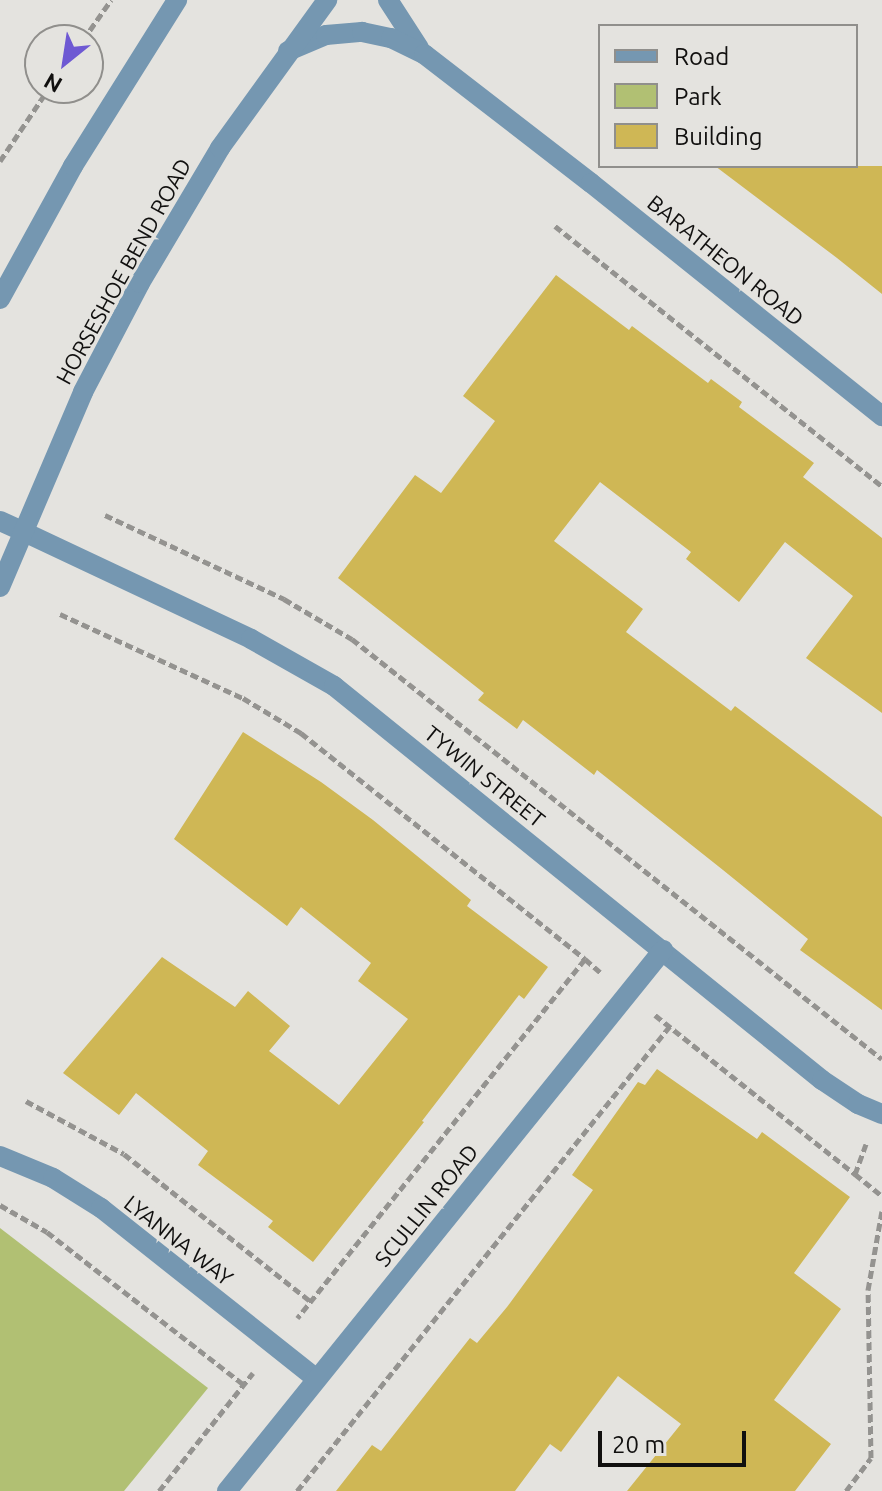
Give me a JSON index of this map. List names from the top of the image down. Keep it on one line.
{"streets":{"street":["BARATHEON ROAD","HORSESHOE BEND ROAD","TYWIN STREET","SCULLIN ROAD","LYANNA WAY"]},"crossings":[["BARATHEON ROAD","HORSESHOE BEND ROAD"],["HORSESHOE BEND ROAD","TYWIN STREET"],["TYWIN STREET","SCULLIN ROAD"],["SCULLIN ROAD","LYANNA WAY"]],"legend":["Road","Park","Building"],"scale_bar":"20 m","north":"bottom left"}
